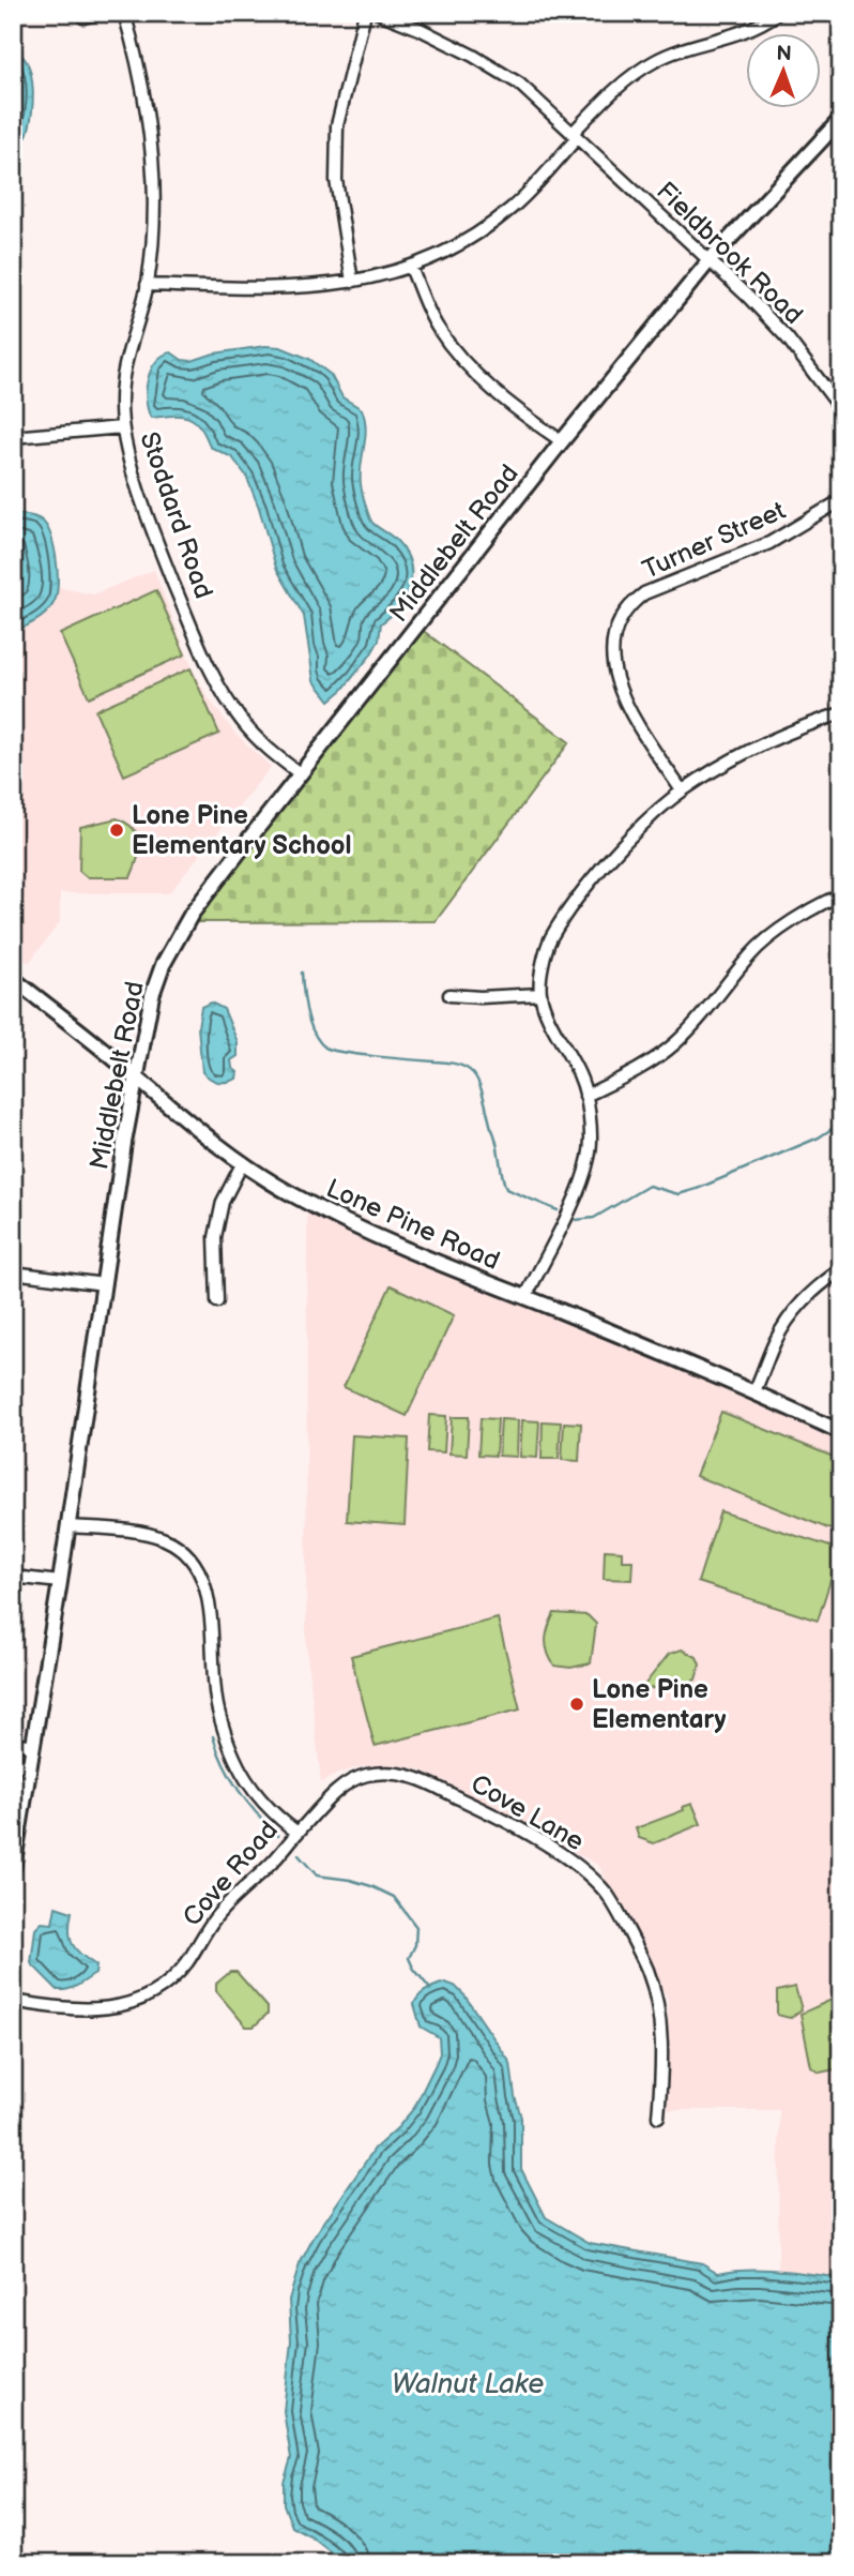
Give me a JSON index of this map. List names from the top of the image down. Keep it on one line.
{"streets":{"street":["Fieldbrook Road","Stoddard Road","Turner Street","Middlebelt Road","Lone Pine Road","Cove Lane","Cove Road"]},"crossings":[["Fieldbrook Road","Middlebelt Road"],["Stoddard Road","Middlebelt Road"],["Middlebelt Road","Lone Pine Road"],["Middlebelt Road","Cove Road"],["Cove Lane","Cove Road"]],"water":["Walnut Lake"],"places":["Lone Pine Elementary School","Lone Pine Elementary"],"north":"top"}
